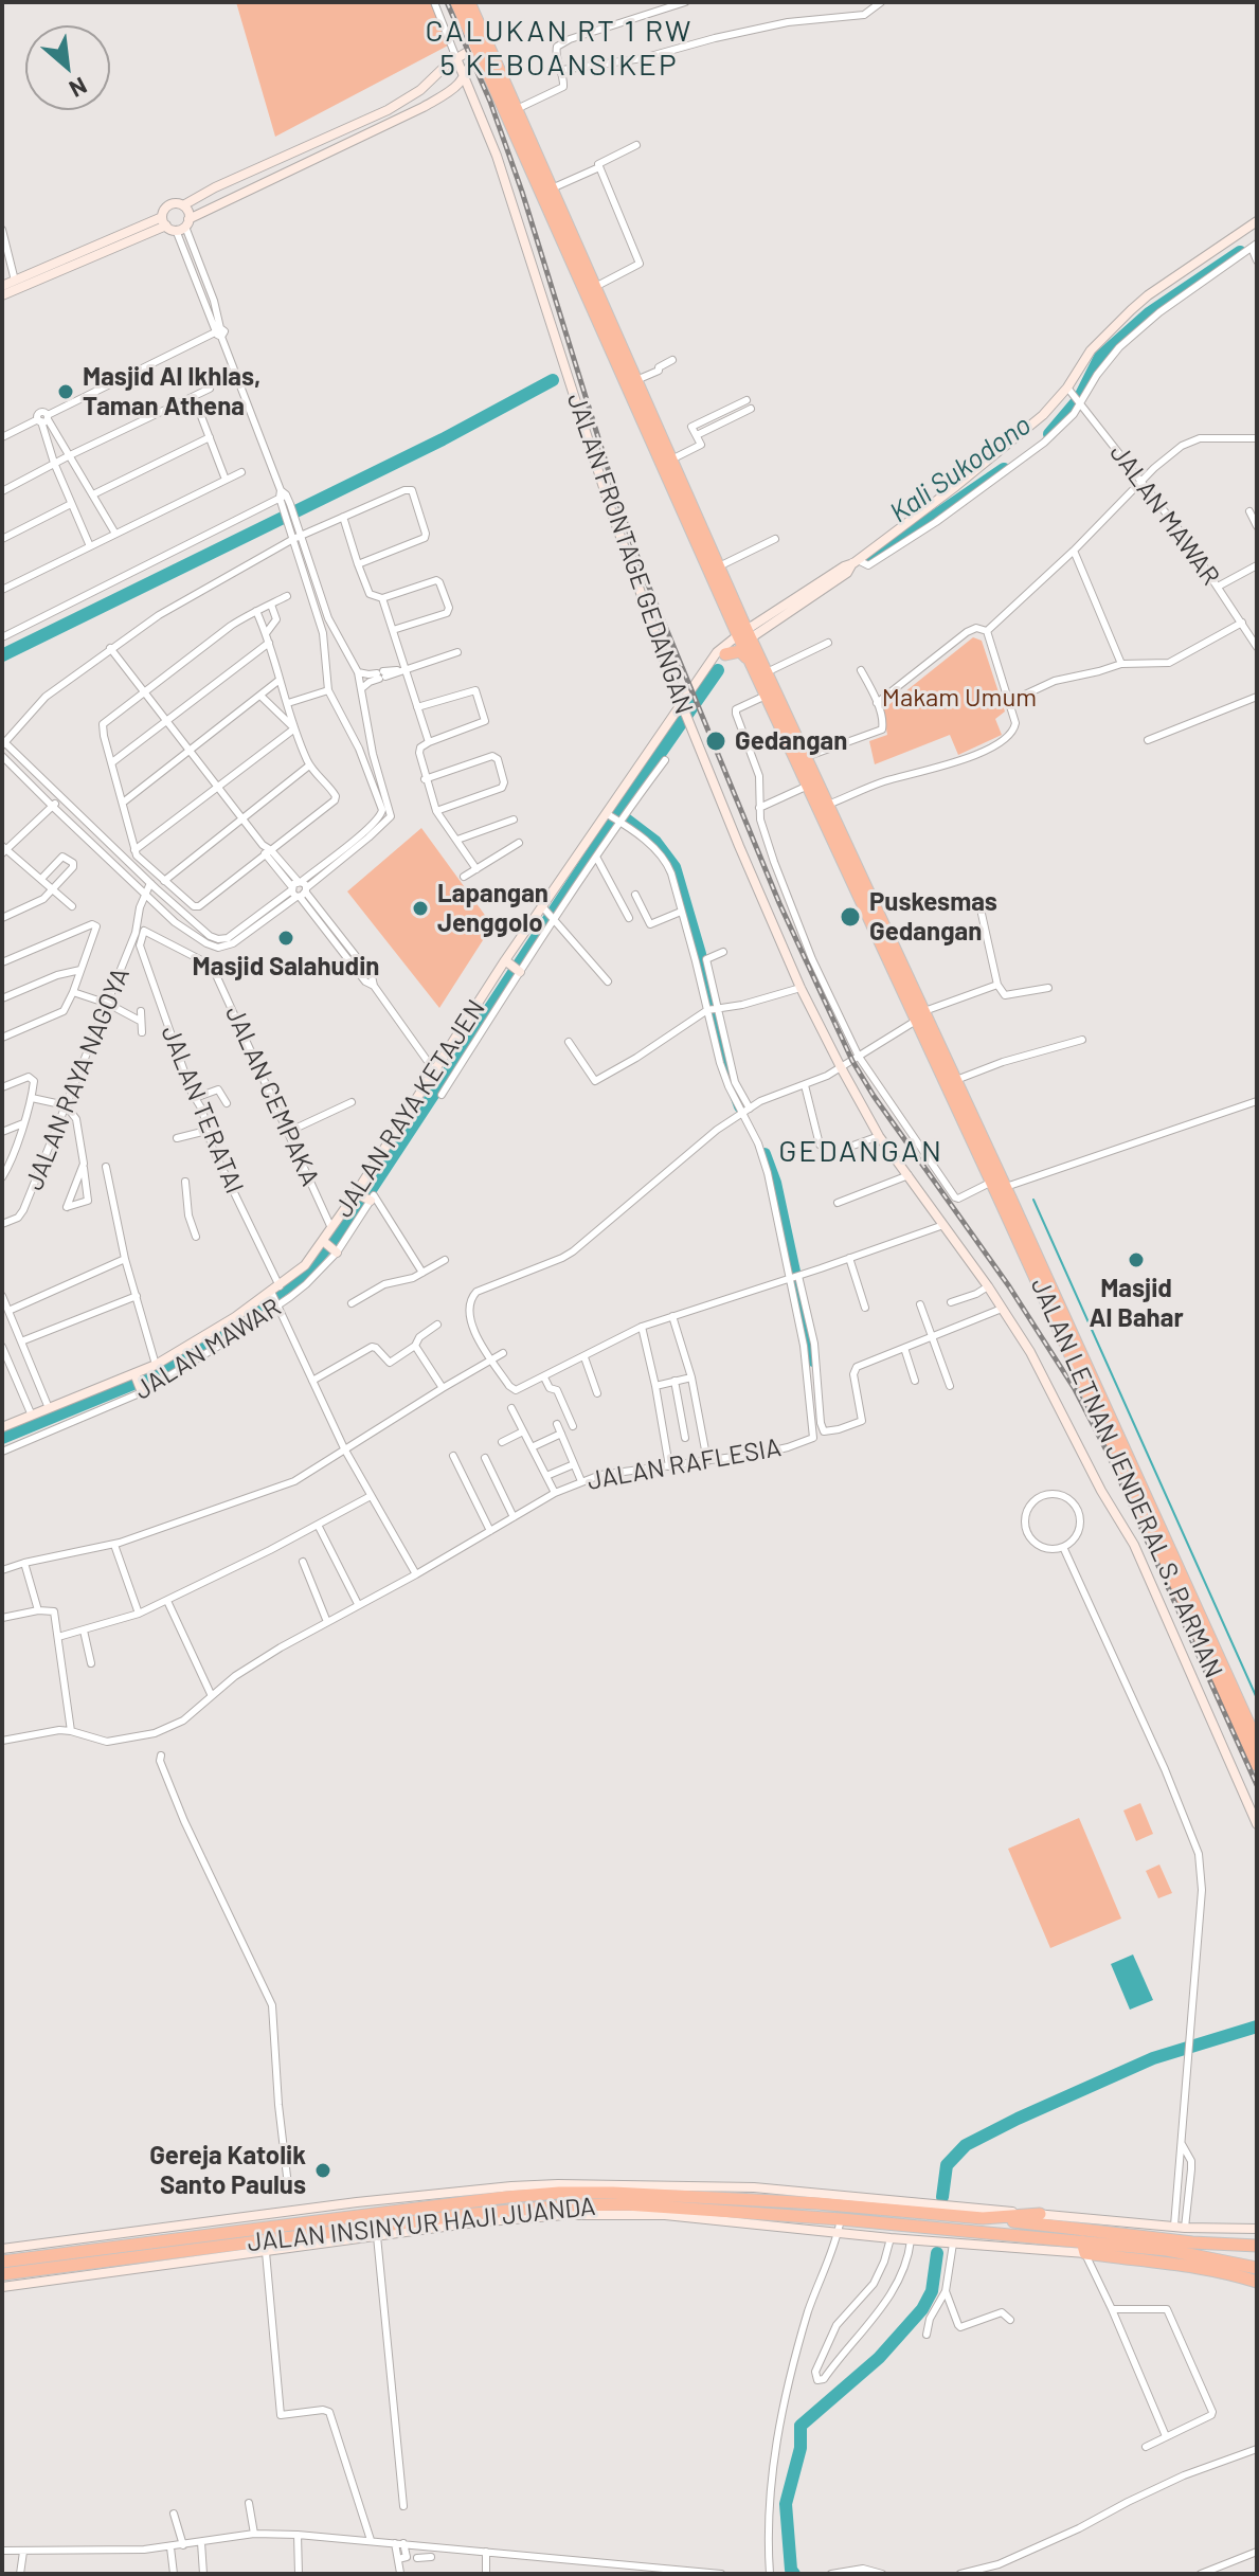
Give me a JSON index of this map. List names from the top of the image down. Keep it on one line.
{"streets":{"highway":["JALAN LETNAN JENDERAL S. PARMAN","JALAN INSINYUR HAJI JUANDA"],"street":["JALAN MAWAR","JALAN FRONTAGE GEDANGAN","JALAN RAYA NAGOYA","JALAN CEMPAKA","JALAN RAYA KETAJEN","JALAN TERATAI","JALAN RAFLESIA"]},"crossings":[["JALAN MAWAR","JALAN RAYA KETAJEN"],["JALAN MAWAR","JALAN TERATAI"],["JALAN FRONTAGE GEDANGAN","JALAN RAYA KETAJEN"],["JALAN RAYA NAGOYA","JALAN TERATAI"],["JALAN CEMPAKA","JALAN RAYA KETAJEN"],["JALAN RAYA KETAJEN","JALAN TERATAI"],["JALAN TERATAI","JALAN RAFLESIA"]],"districts":["CALUKAN RT 1 RW 5 KEBOANSIKEP","GEDANGAN"],"water":["Kali Sukodono"],"parks":["Makam Umum"],"places":["Masjid Al Ikhlas, Taman Athena","Gedangan","Lapangan Jenggolo","Puskesmas Gedangan","Masjid Salahudin","Masjid Al Bahar","Gereja Katolik Santo Paulus"],"north":"bottom right"}
